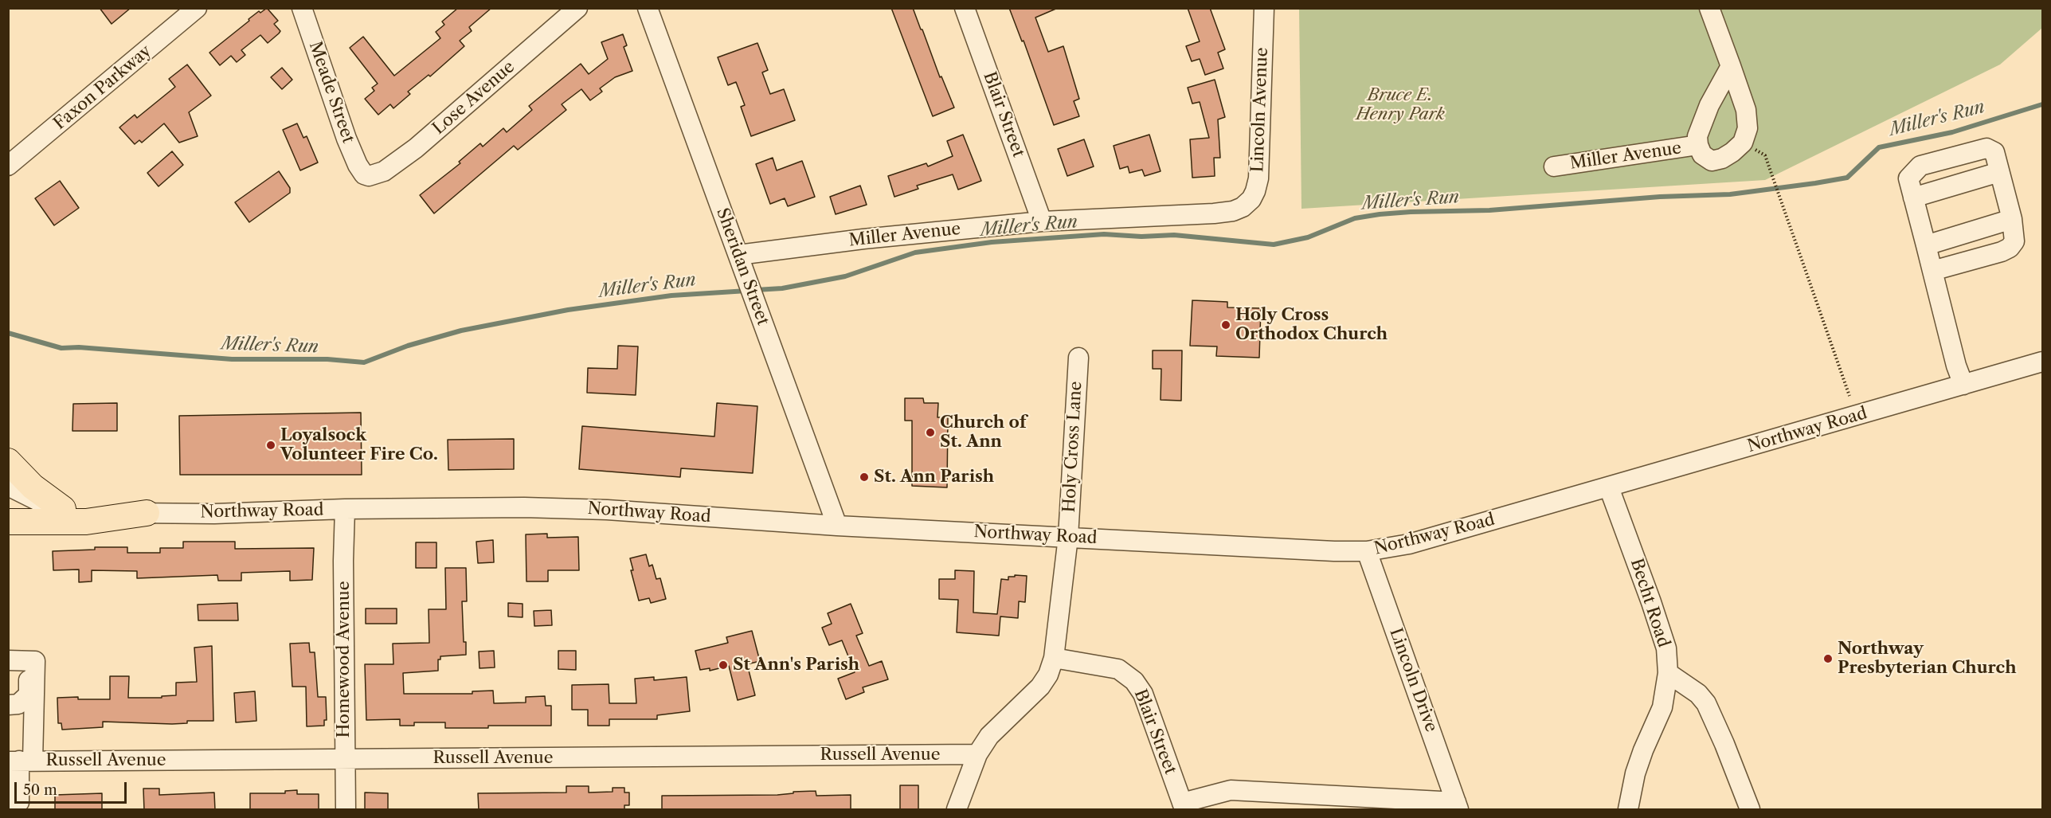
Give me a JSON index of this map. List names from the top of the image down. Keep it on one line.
{"streets":{"street":["Faxon Parkway","Meade Street","Lose Avenue","Lincoln Avenue","Blair Street","Miller Avenue","Sheridan Street","Northway Road","Holy Cross Lane","Becht Road","Homewood Avenue","Lincoln Drive","Russell Avenue"]},"crossings":[["Meade Street","Lose Avenue"],["Lincoln Avenue","Miller Avenue"],["Blair Street","Miller Avenue"],["Miller Avenue","Sheridan Street"],["Sheridan Street","Northway Road"],["Northway Road","Holy Cross Lane"],["Northway Road","Becht Road"],["Northway Road","Homewood Avenue"],["Northway Road","Lincoln Drive"],["Homewood Avenue","Russell Avenue"]],"water":["Miller's Run"],"parks":["Bruce E. Henry Park"],"places":["Holy Cross Orthodox Church","Church of St. Ann","Loyalsock Volunteer Fire Co.","St. Ann Parish","Northway Presbyterian Church","St Ann's Parish"],"scale_bar":"50 m"}
